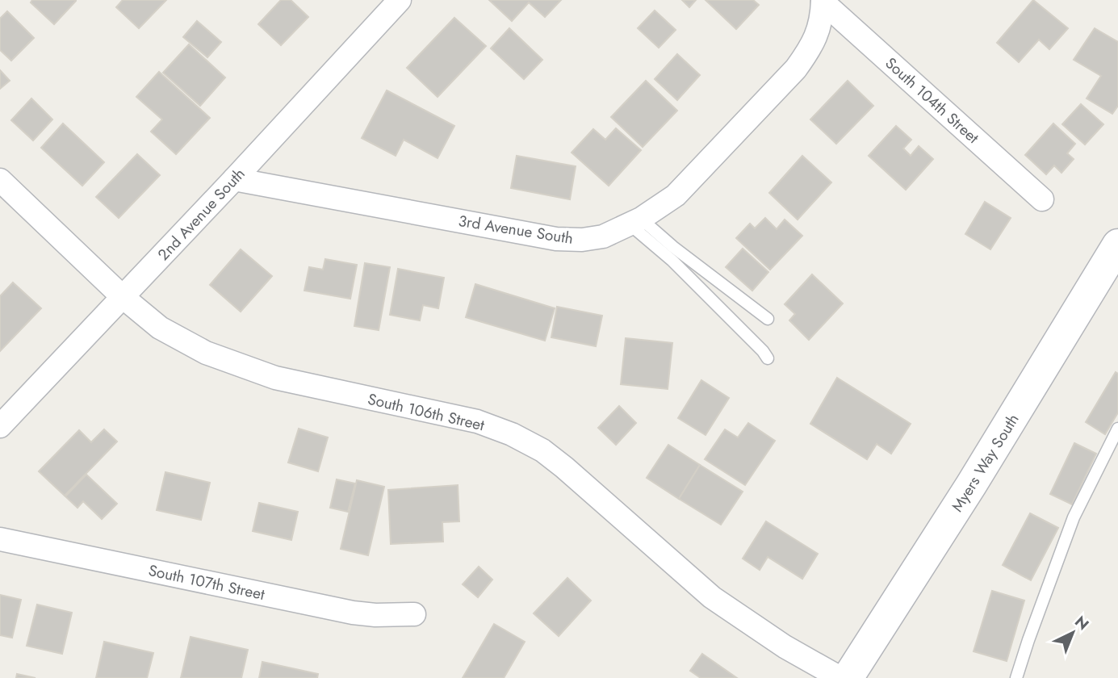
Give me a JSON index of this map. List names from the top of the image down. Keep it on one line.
{"streets":{"main road":["Myers Way South"],"street":["South 104th Street","2nd Avenue South","3rd Avenue South","South 106th Street","South 107th Street"]},"crossings":[["South 104th Street","3rd Avenue South"],["2nd Avenue South","3rd Avenue South"],["2nd Avenue South","South 106th Street"]],"north":"top right"}
